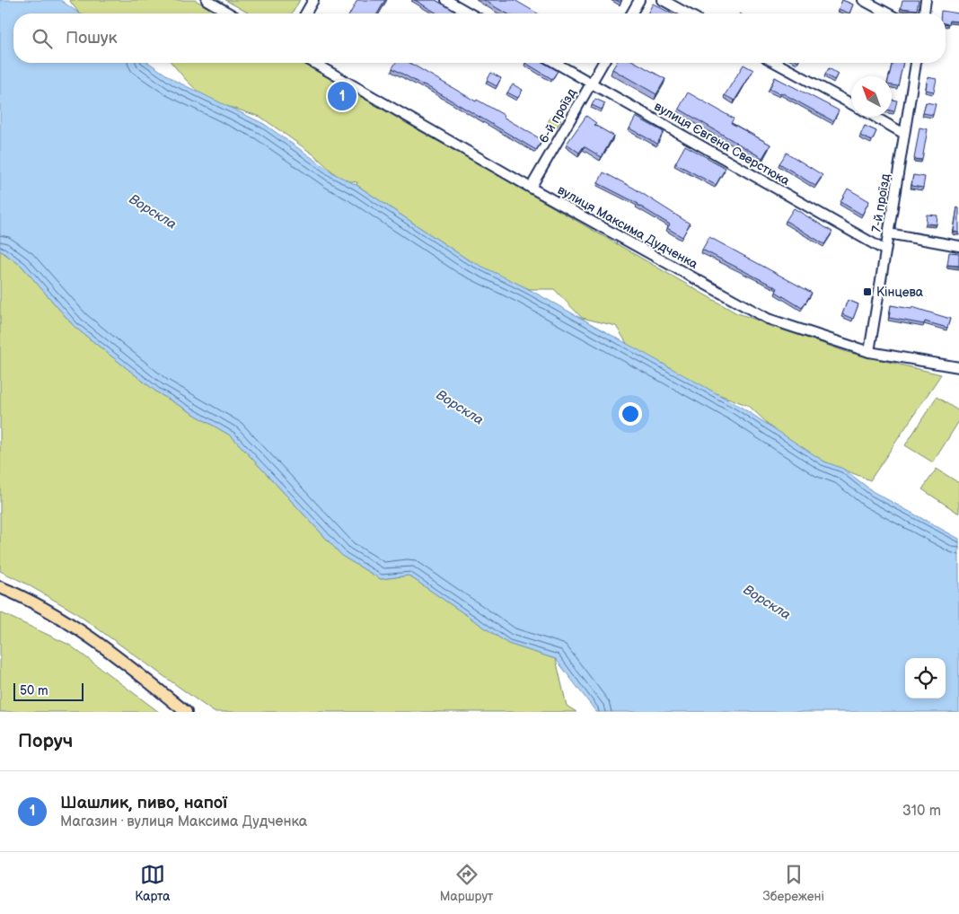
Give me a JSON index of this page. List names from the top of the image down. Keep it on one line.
{"streets":{"street":["6-й проїзд","вулиця Євгена Сверстюка","7-й проїзд","вулиця Максима Дудченка"]},"crossings":[["6-й проїзд","вулиця Євгена Сверстюка"],["6-й проїзд","вулиця Максима Дудченка"],["вулиця Євгена Сверстюка","7-й проїзд"],["7-й проїзд","вулиця Максима Дудченка"]],"water":["Ворскла"],"places":{"transit":["Кінцева"]},"scale_bar":"50 m","north":"top left","page":{"search":"Пошук","pins":"1","scale":"50 m","heading":"Поруч","list":[{"mark":"1","name":"Шашлик, пиво, напої","note":"Магазин · вулиця Максима Дудченка","value":"310 m"}],"nav":["Карта","Маршрут","Збережені"]}}
